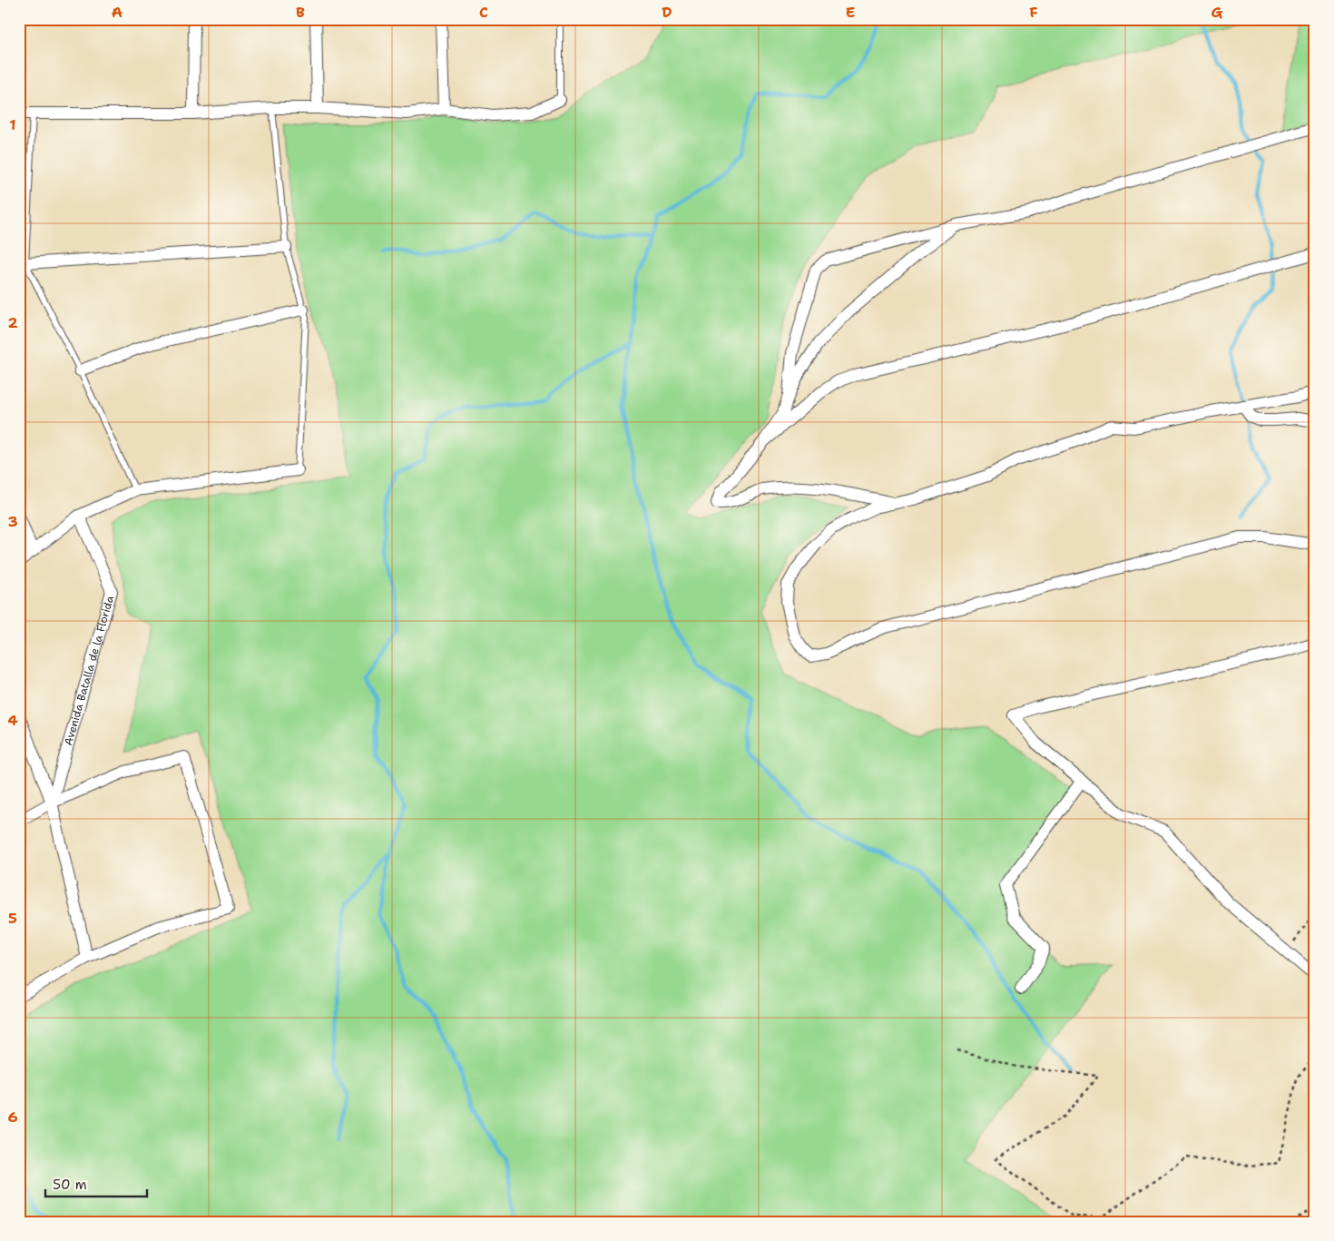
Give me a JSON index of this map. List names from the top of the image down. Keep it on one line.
{"streets":{"street":["Avenida Batalla de la Florida"]},"scale_bar":"50 m","grid":{"columns":["A","B","C","D","E","F","G"],"rows":["1","2","3","4","5","6"]}}
